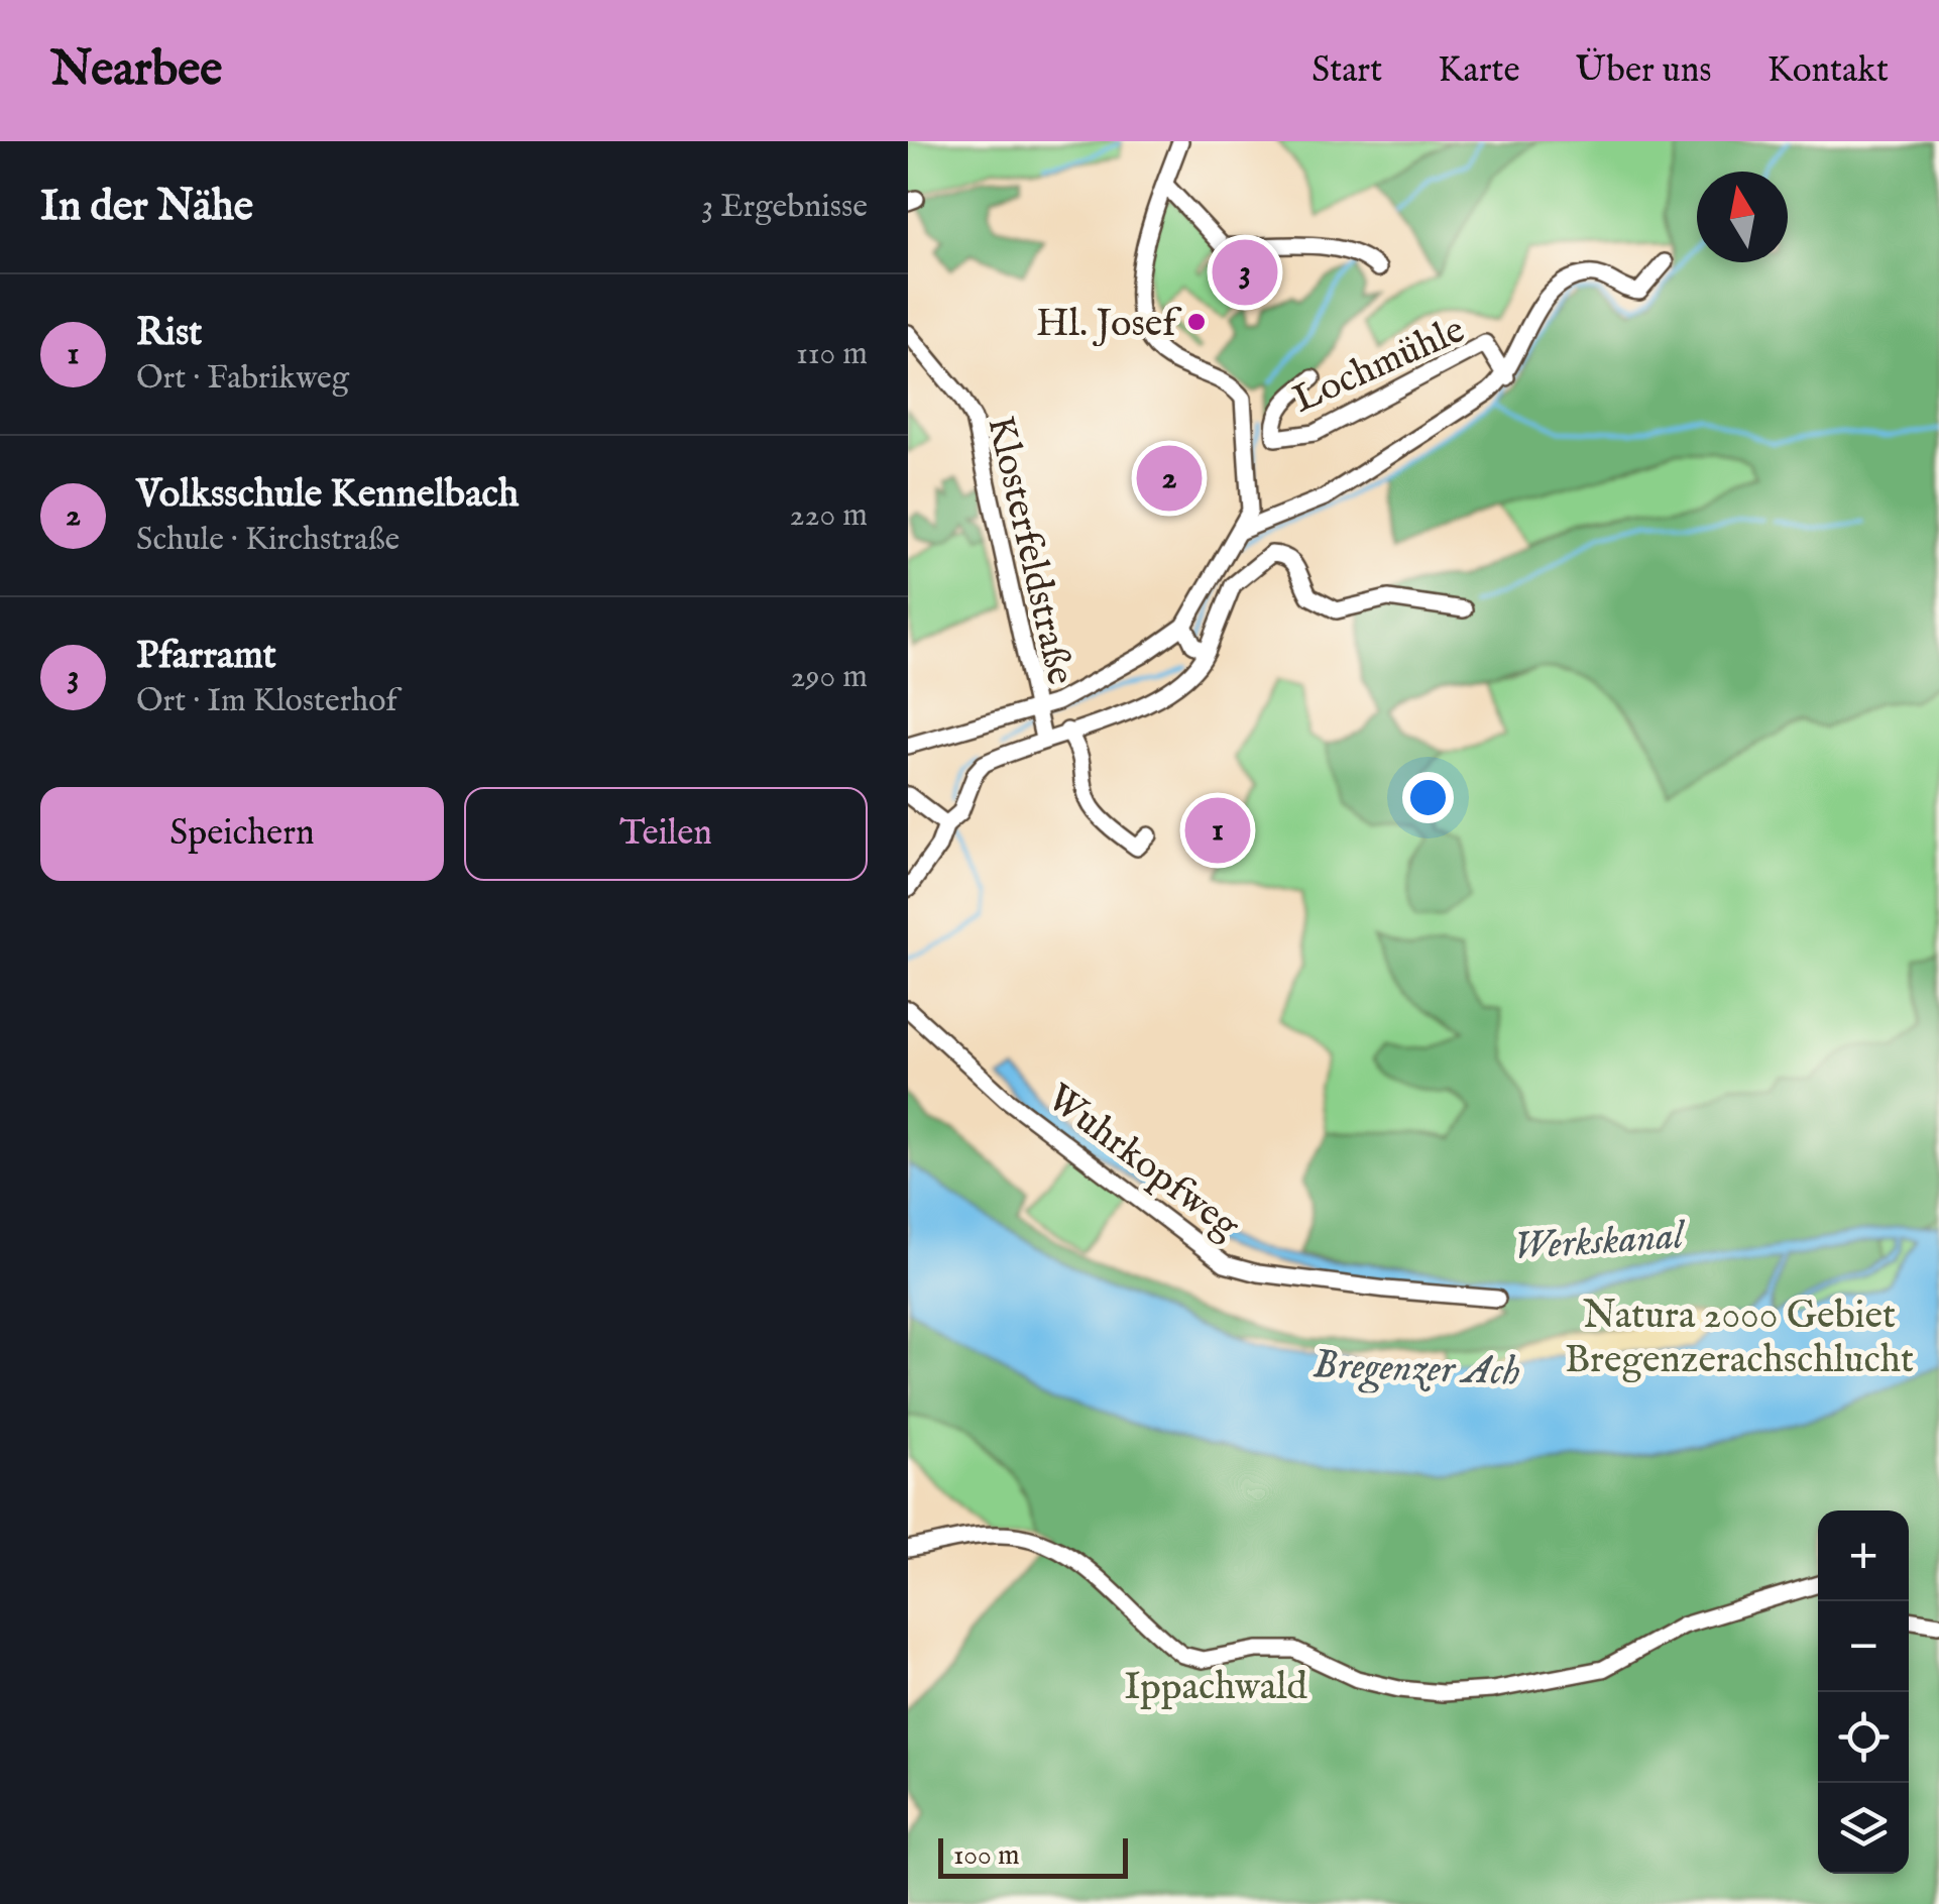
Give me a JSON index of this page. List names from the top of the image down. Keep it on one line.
{"streets":{"street":["Lochmühle","Klosterfeldstraße","Wuhrkopfweg"]},"water":["Werkskanal","Bregenzer Ach"],"parks":["Natura 2000 Gebiet Bregenzerachschlucht","Ippachwald"],"places":["Hl. Josef"],"scale_bar":"100 m","north":"top","page":{"header":"Nearbee","nav":["Start","Karte","Über uns","Kontakt"],"heading":["In der Nähe","3 Ergebnisse"],"pins":["3","2","1"],"list":[{"mark":"1","name":"Rist","note":"Ort · Fabrikweg","value":"110 m"},{"mark":"2","name":"Volksschule Kennelbach","note":"Schule · Kirchstraße","value":"220 m"},{"mark":"3","name":"Pfarramt","note":"Ort · Im Klosterhof","value":"290 m"}],"buttons":["Speichern","Teilen"],"map_buttons":["+","−"],"scale":"100 m"}}
